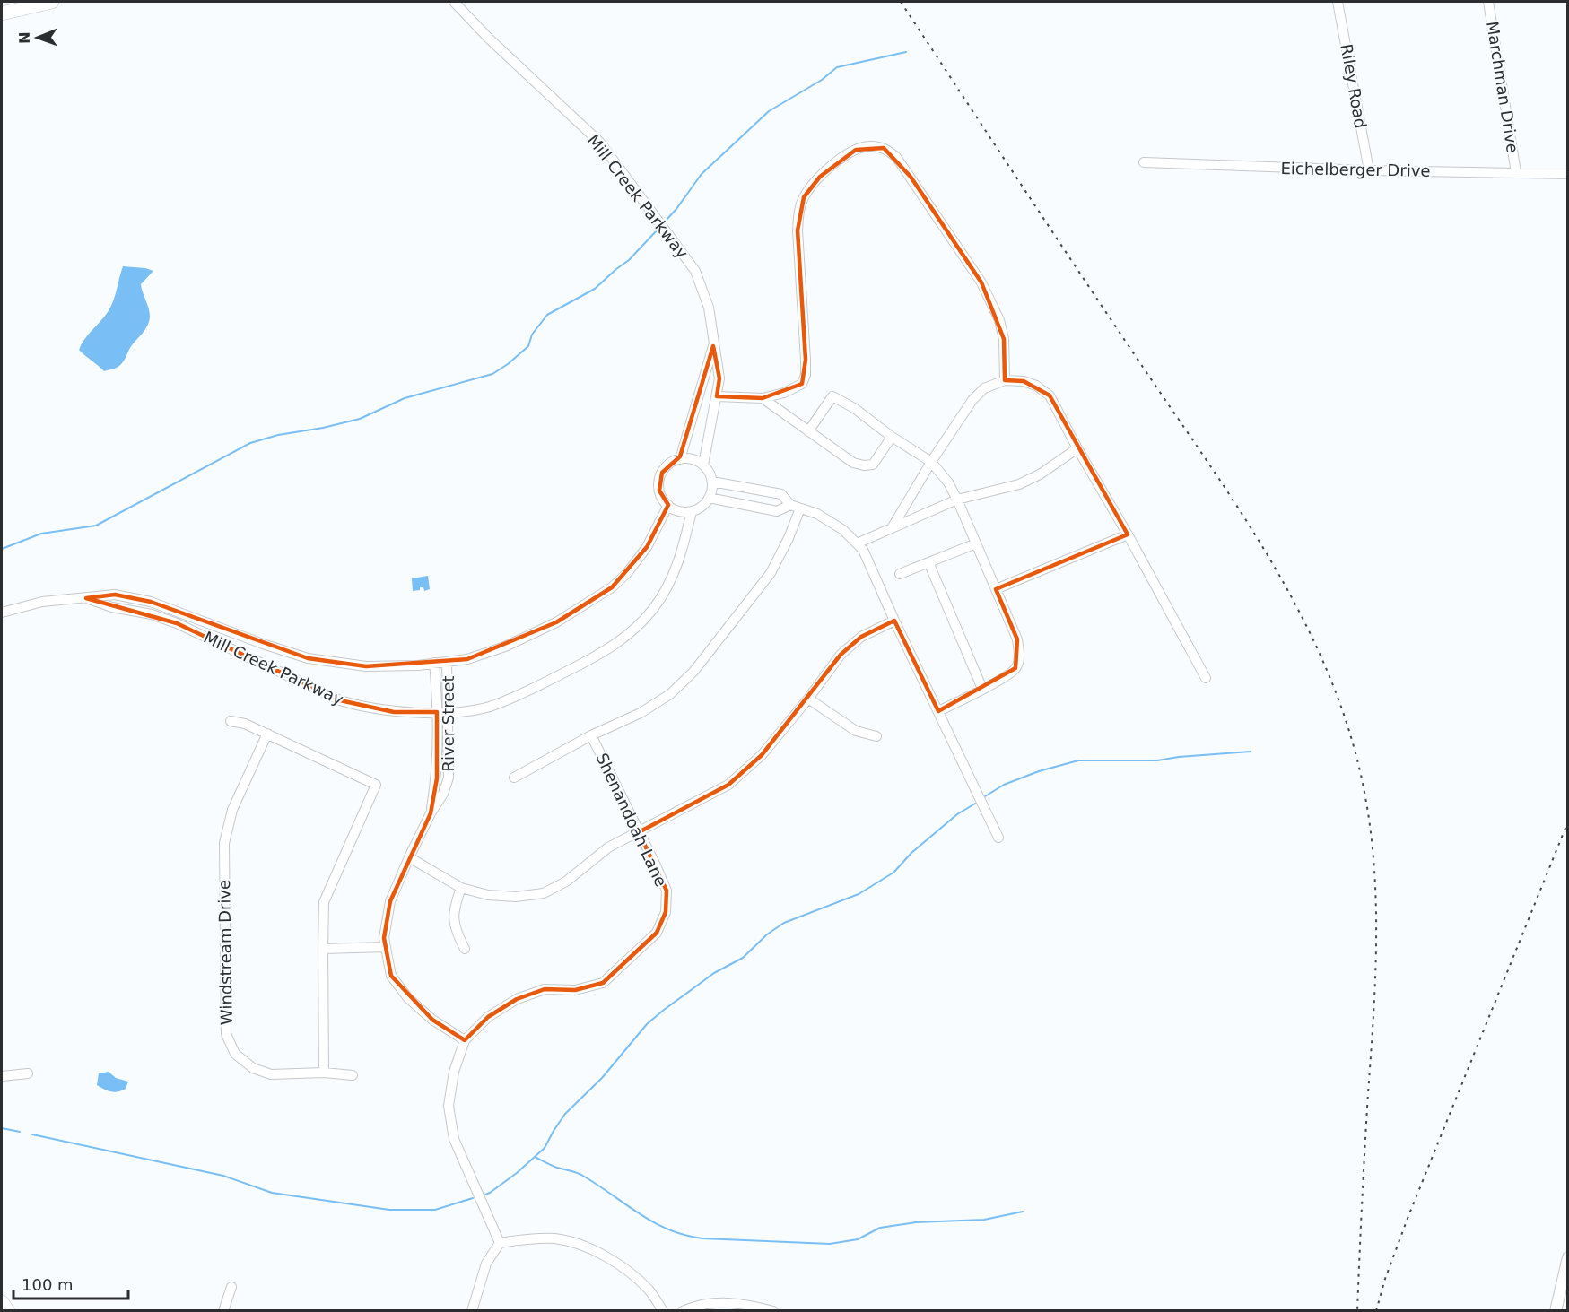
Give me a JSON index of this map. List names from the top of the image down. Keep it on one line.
{"streets":{"street":["Riley Road","Marchman Drive","Eichelberger Drive","Mill Creek Parkway","River Street","Shenandoah Lane","Windstream Drive"]},"crossings":[["Riley Road","Eichelberger Drive"],["Marchman Drive","Eichelberger Drive"],["Mill Creek Parkway","River Street"],["River Street","Shenandoah Lane"]],"scale_bar":"100 m","north":"left"}
